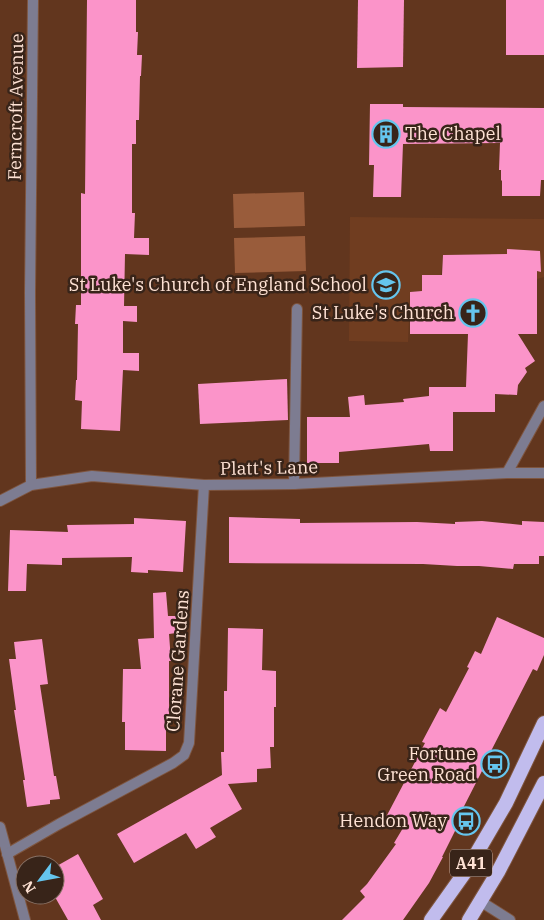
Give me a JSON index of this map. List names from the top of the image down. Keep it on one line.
{"streets":{"highway":["A41"],"street":["Ferncroft Avenue","Platt's Lane","Clorane Gardens"]},"crossings":[["Ferncroft Avenue","Platt's Lane"],["Platt's Lane","Clorane Gardens"]],"places":{"building":["The Chapel"],"school or university":["St Luke's Church of England School"],"church":["St Luke's Church"],"bus stop":["Fortune Green Road","Hendon Way"]},"north":"bottom left"}
